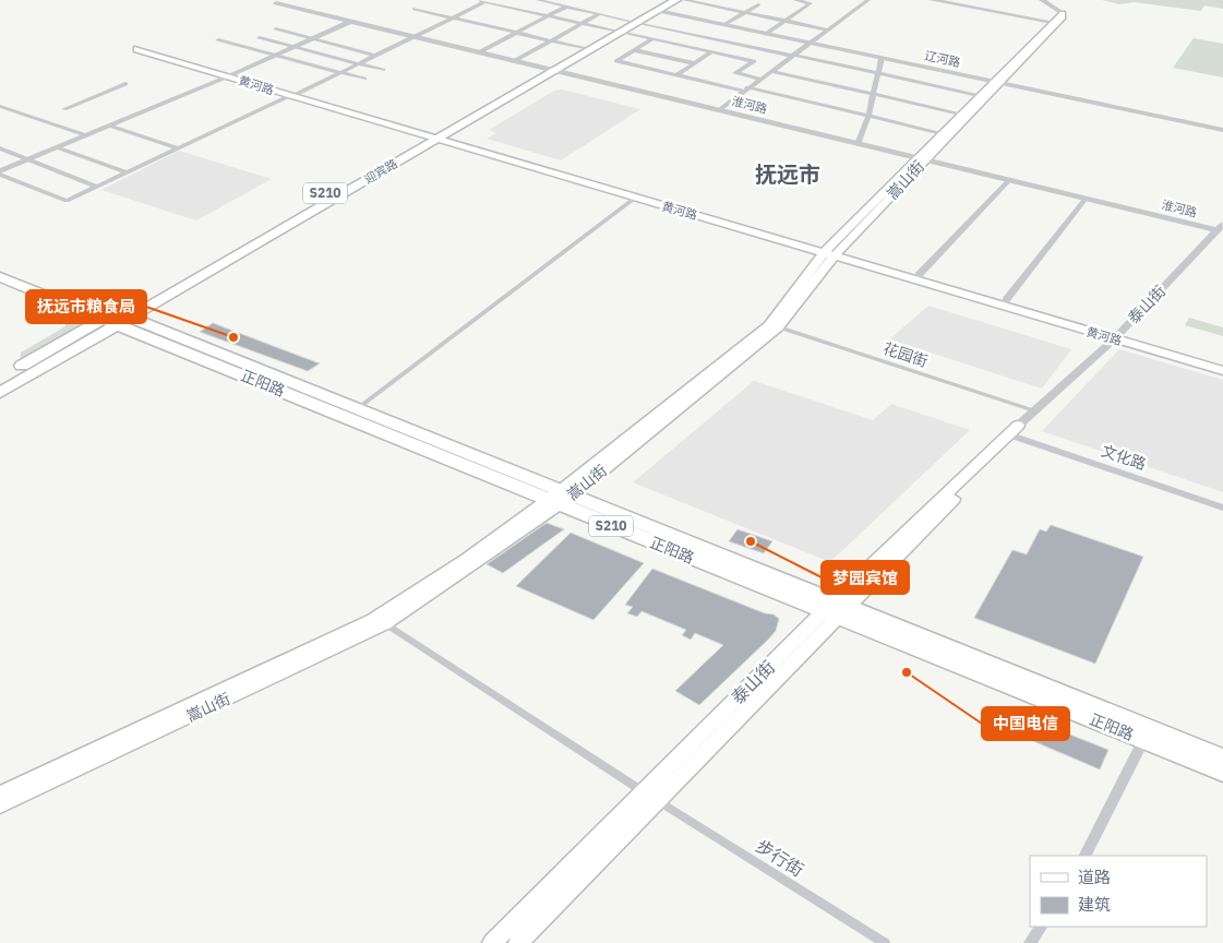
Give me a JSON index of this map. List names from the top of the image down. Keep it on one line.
{"streets":{"main road":["黄河路","迎宾路","嵩山街","S210","泰山街","正阳路"],"street":["辽河路","淮河路","花园街","文化路","步行街"]},"crossings":[["辽河路","迎宾路"],["辽河路","嵩山街"],["黄河路","迎宾路"],["黄河路","嵩山街"],["黄河路","泰山街"],["淮河路","迎宾路"],["淮河路","嵩山街"],["淮河路","泰山街"],["迎宾路","正阳路"],["嵩山街","花园街"],["嵩山街","正阳路"],["泰山街","花园街"],["泰山街","正阳路"],["泰山街","文化路"],["泰山街","步行街"]],"districts":["抚远市"],"places":["抚远市粮食局","梦园宾馆","中国电信"],"legend":["道路","建筑"]}
